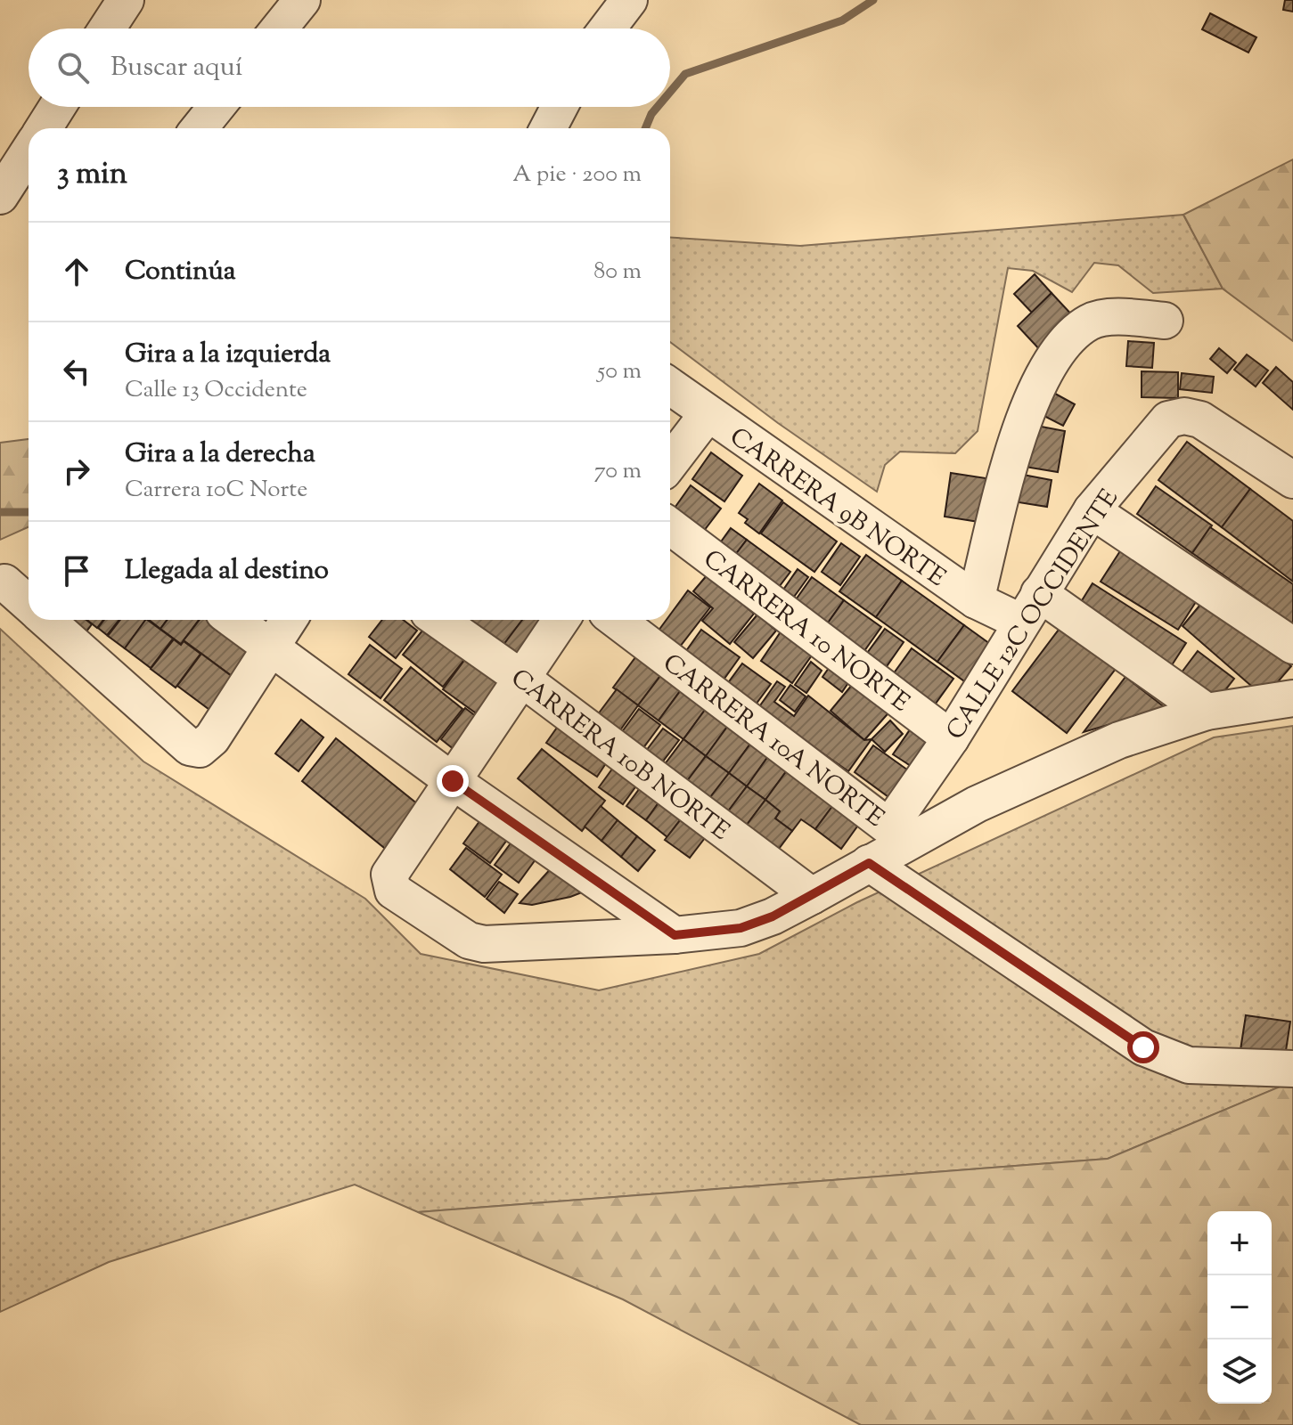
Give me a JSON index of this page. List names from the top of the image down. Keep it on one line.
{"streets":{"street":["CARRERA 9B NORTE","CALLE 12C OCCIDENTE","CARRERA 10 NORTE","CARRERA 10A NORTE","CARRERA 10B NORTE"]},"crossings":[["CARRERA 9B NORTE","CALLE 12C OCCIDENTE"],["CALLE 12C OCCIDENTE","CARRERA 10 NORTE"],["CALLE 12C OCCIDENTE","CARRERA 10A NORTE"]],"page":{"search":"Buscar aquí","heading":["3 min","A pie · 200 m"],"list":[["Continúa","80 m"],["Gira a la izquierda","Calle 13 Occidente","50 m"],["Gira a la derecha","Carrera 10C Norte","70 m"],"Llegada al destino"],"map_buttons":["+","−"]}}
